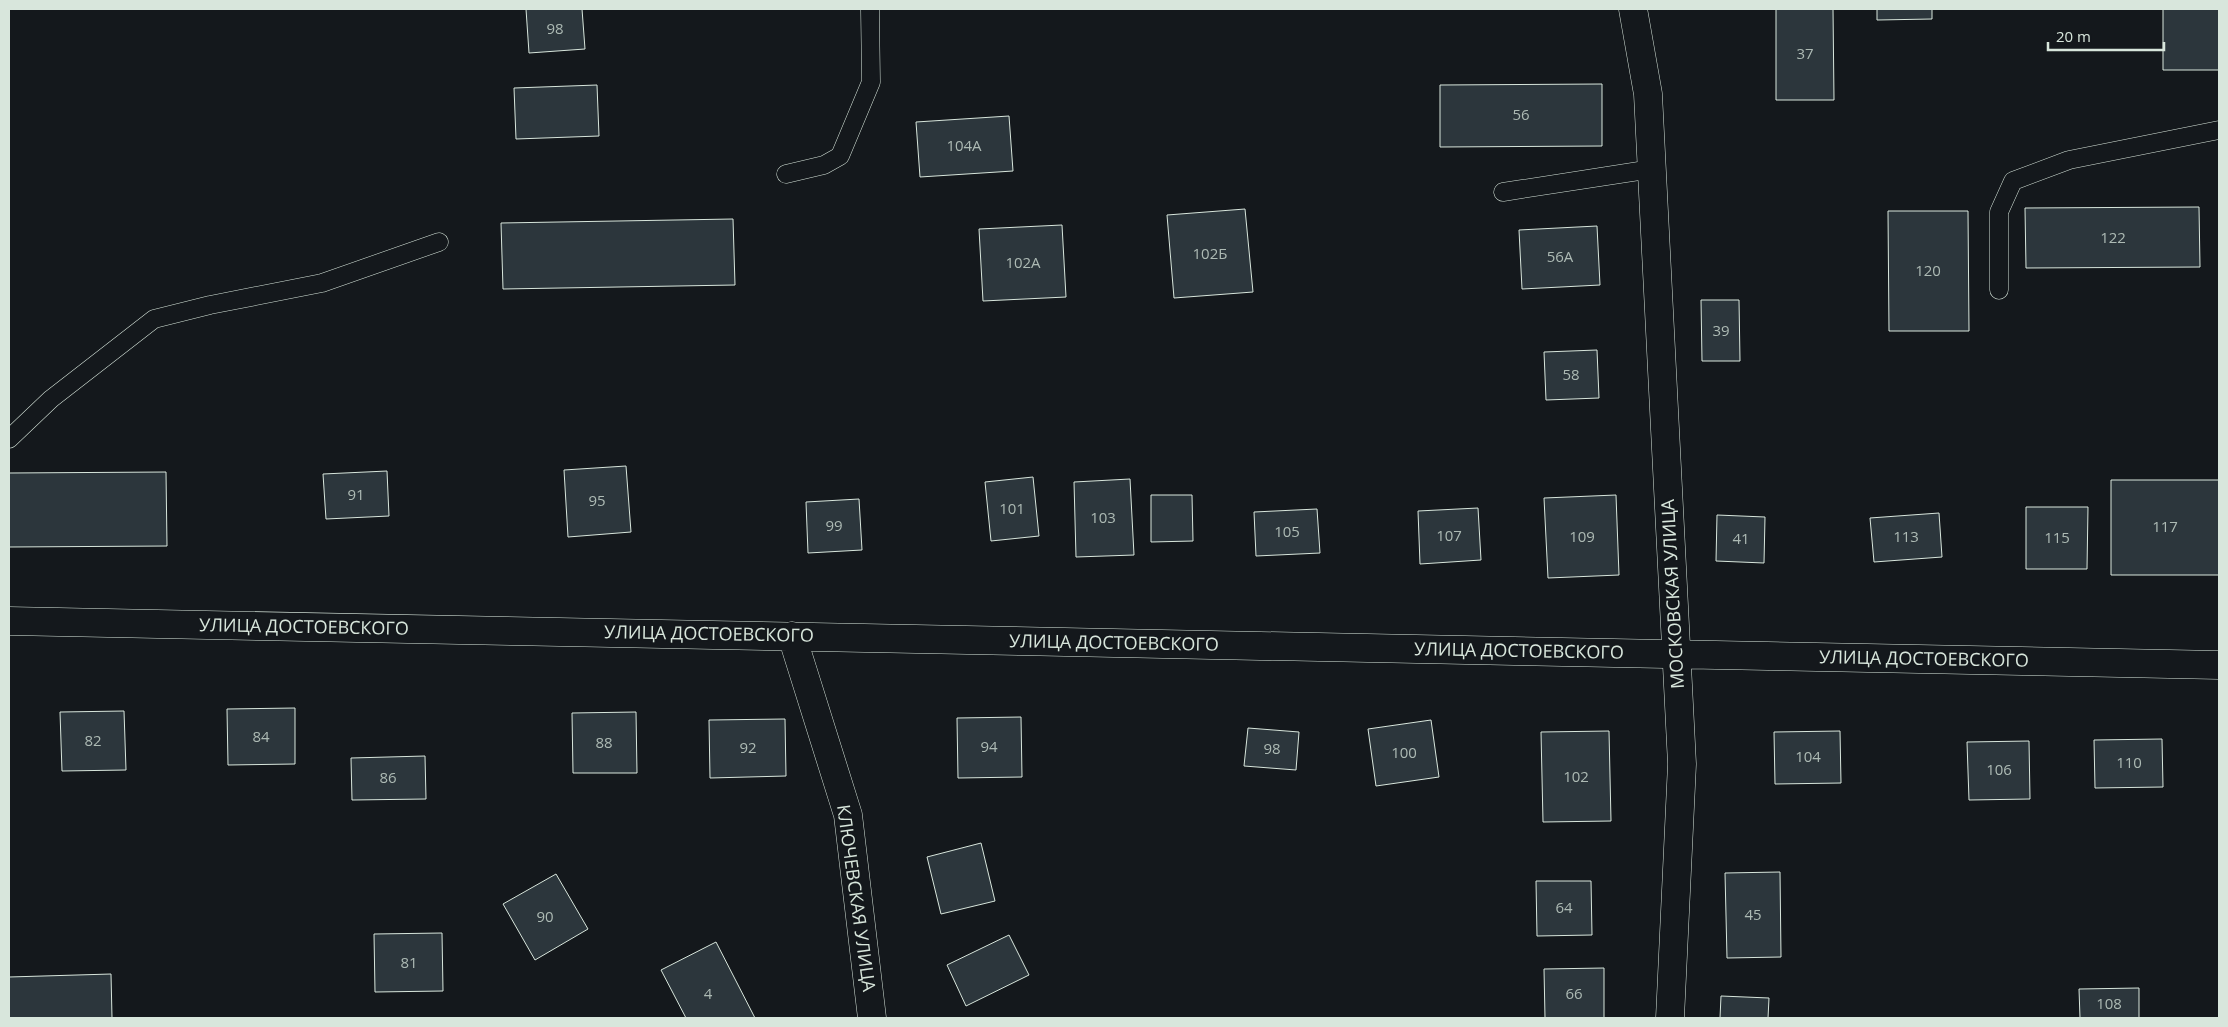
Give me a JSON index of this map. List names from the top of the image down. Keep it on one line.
{"streets":{"street":["МОСКОВСКАЯ УЛИЦА","УЛИЦА ДОСТОЕВСКОГО","КЛЮЧЕВСКАЯ УЛИЦА"]},"crossings":[["МОСКОВСКАЯ УЛИЦА","УЛИЦА ДОСТОЕВСКОГО"],["УЛИЦА ДОСТОЕВСКОГО","КЛЮЧЕВСКАЯ УЛИЦА"]],"house_numbers":["98","37","56","104А","122","102Б","56А","102А","120","39","58","91","95","101","103","99","117","105","107","109","113","115","41","84","82","88","94","92","98","100","104","110","106","102","86","64","45","90","81","4","66","108"],"scale_bar":"20 m"}
